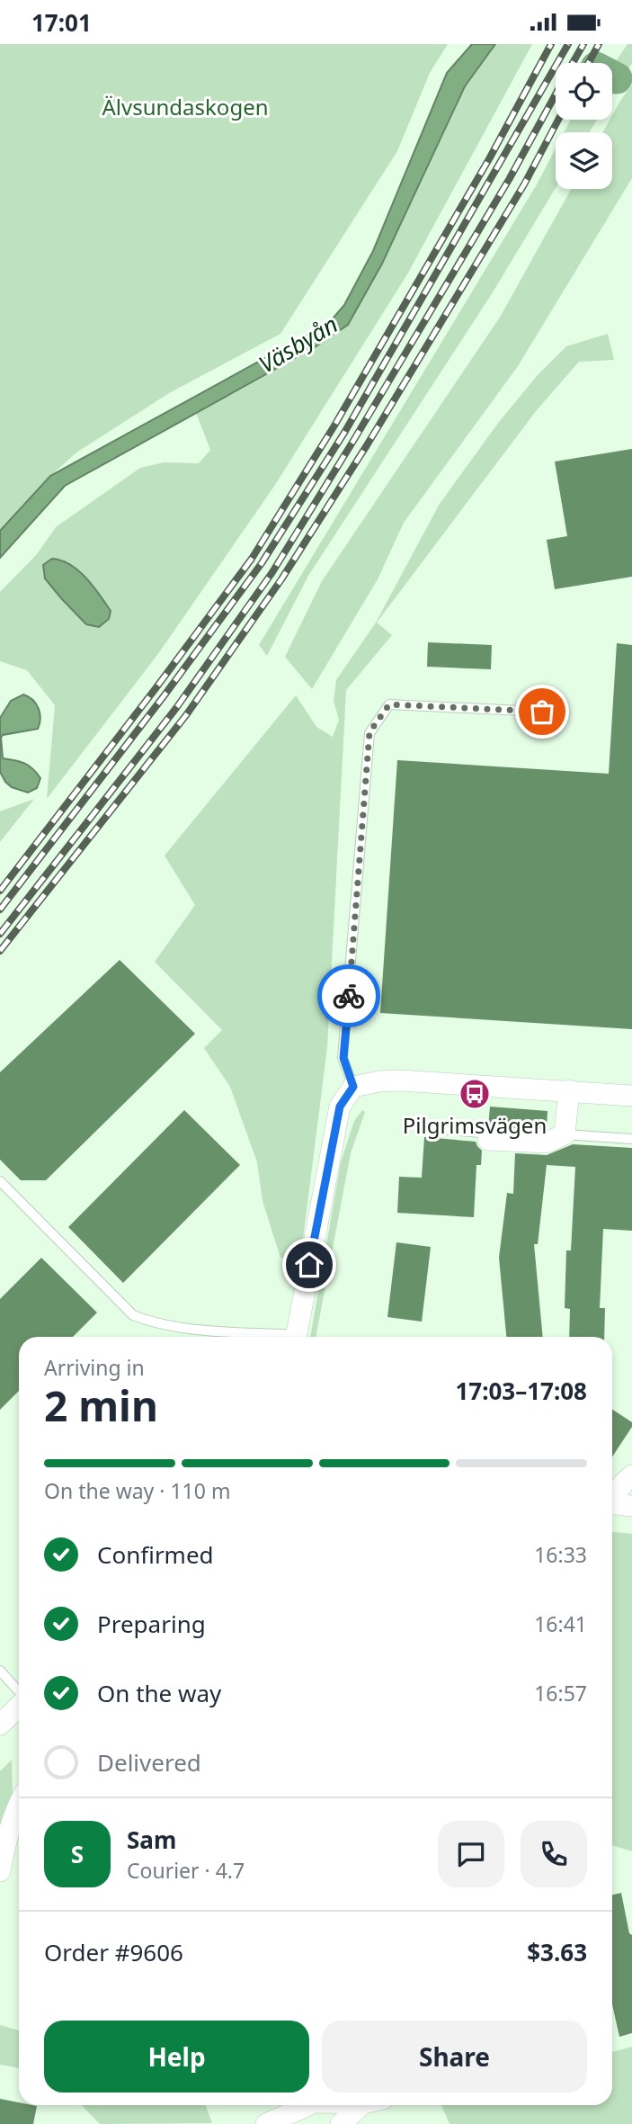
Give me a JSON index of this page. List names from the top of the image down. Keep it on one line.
{"water":["Väsbyån"],"parks":["Älvsundaskogen"],"places":{"bus stop":["Pilgrimsvägen"]},"page":{"status":"17:01","heading":["2 min","Arriving in","17:03–17:08"],"panel":["Sam","Courier · 4.7","Order #9606","$3.63"],"bar":"On the way · 110 m","list":[["Confirmed","16:33"],["Preparing","16:41"],["On the way","16:57"],"Delivered"],"round":"S","buttons":["Help","Share"]}}
